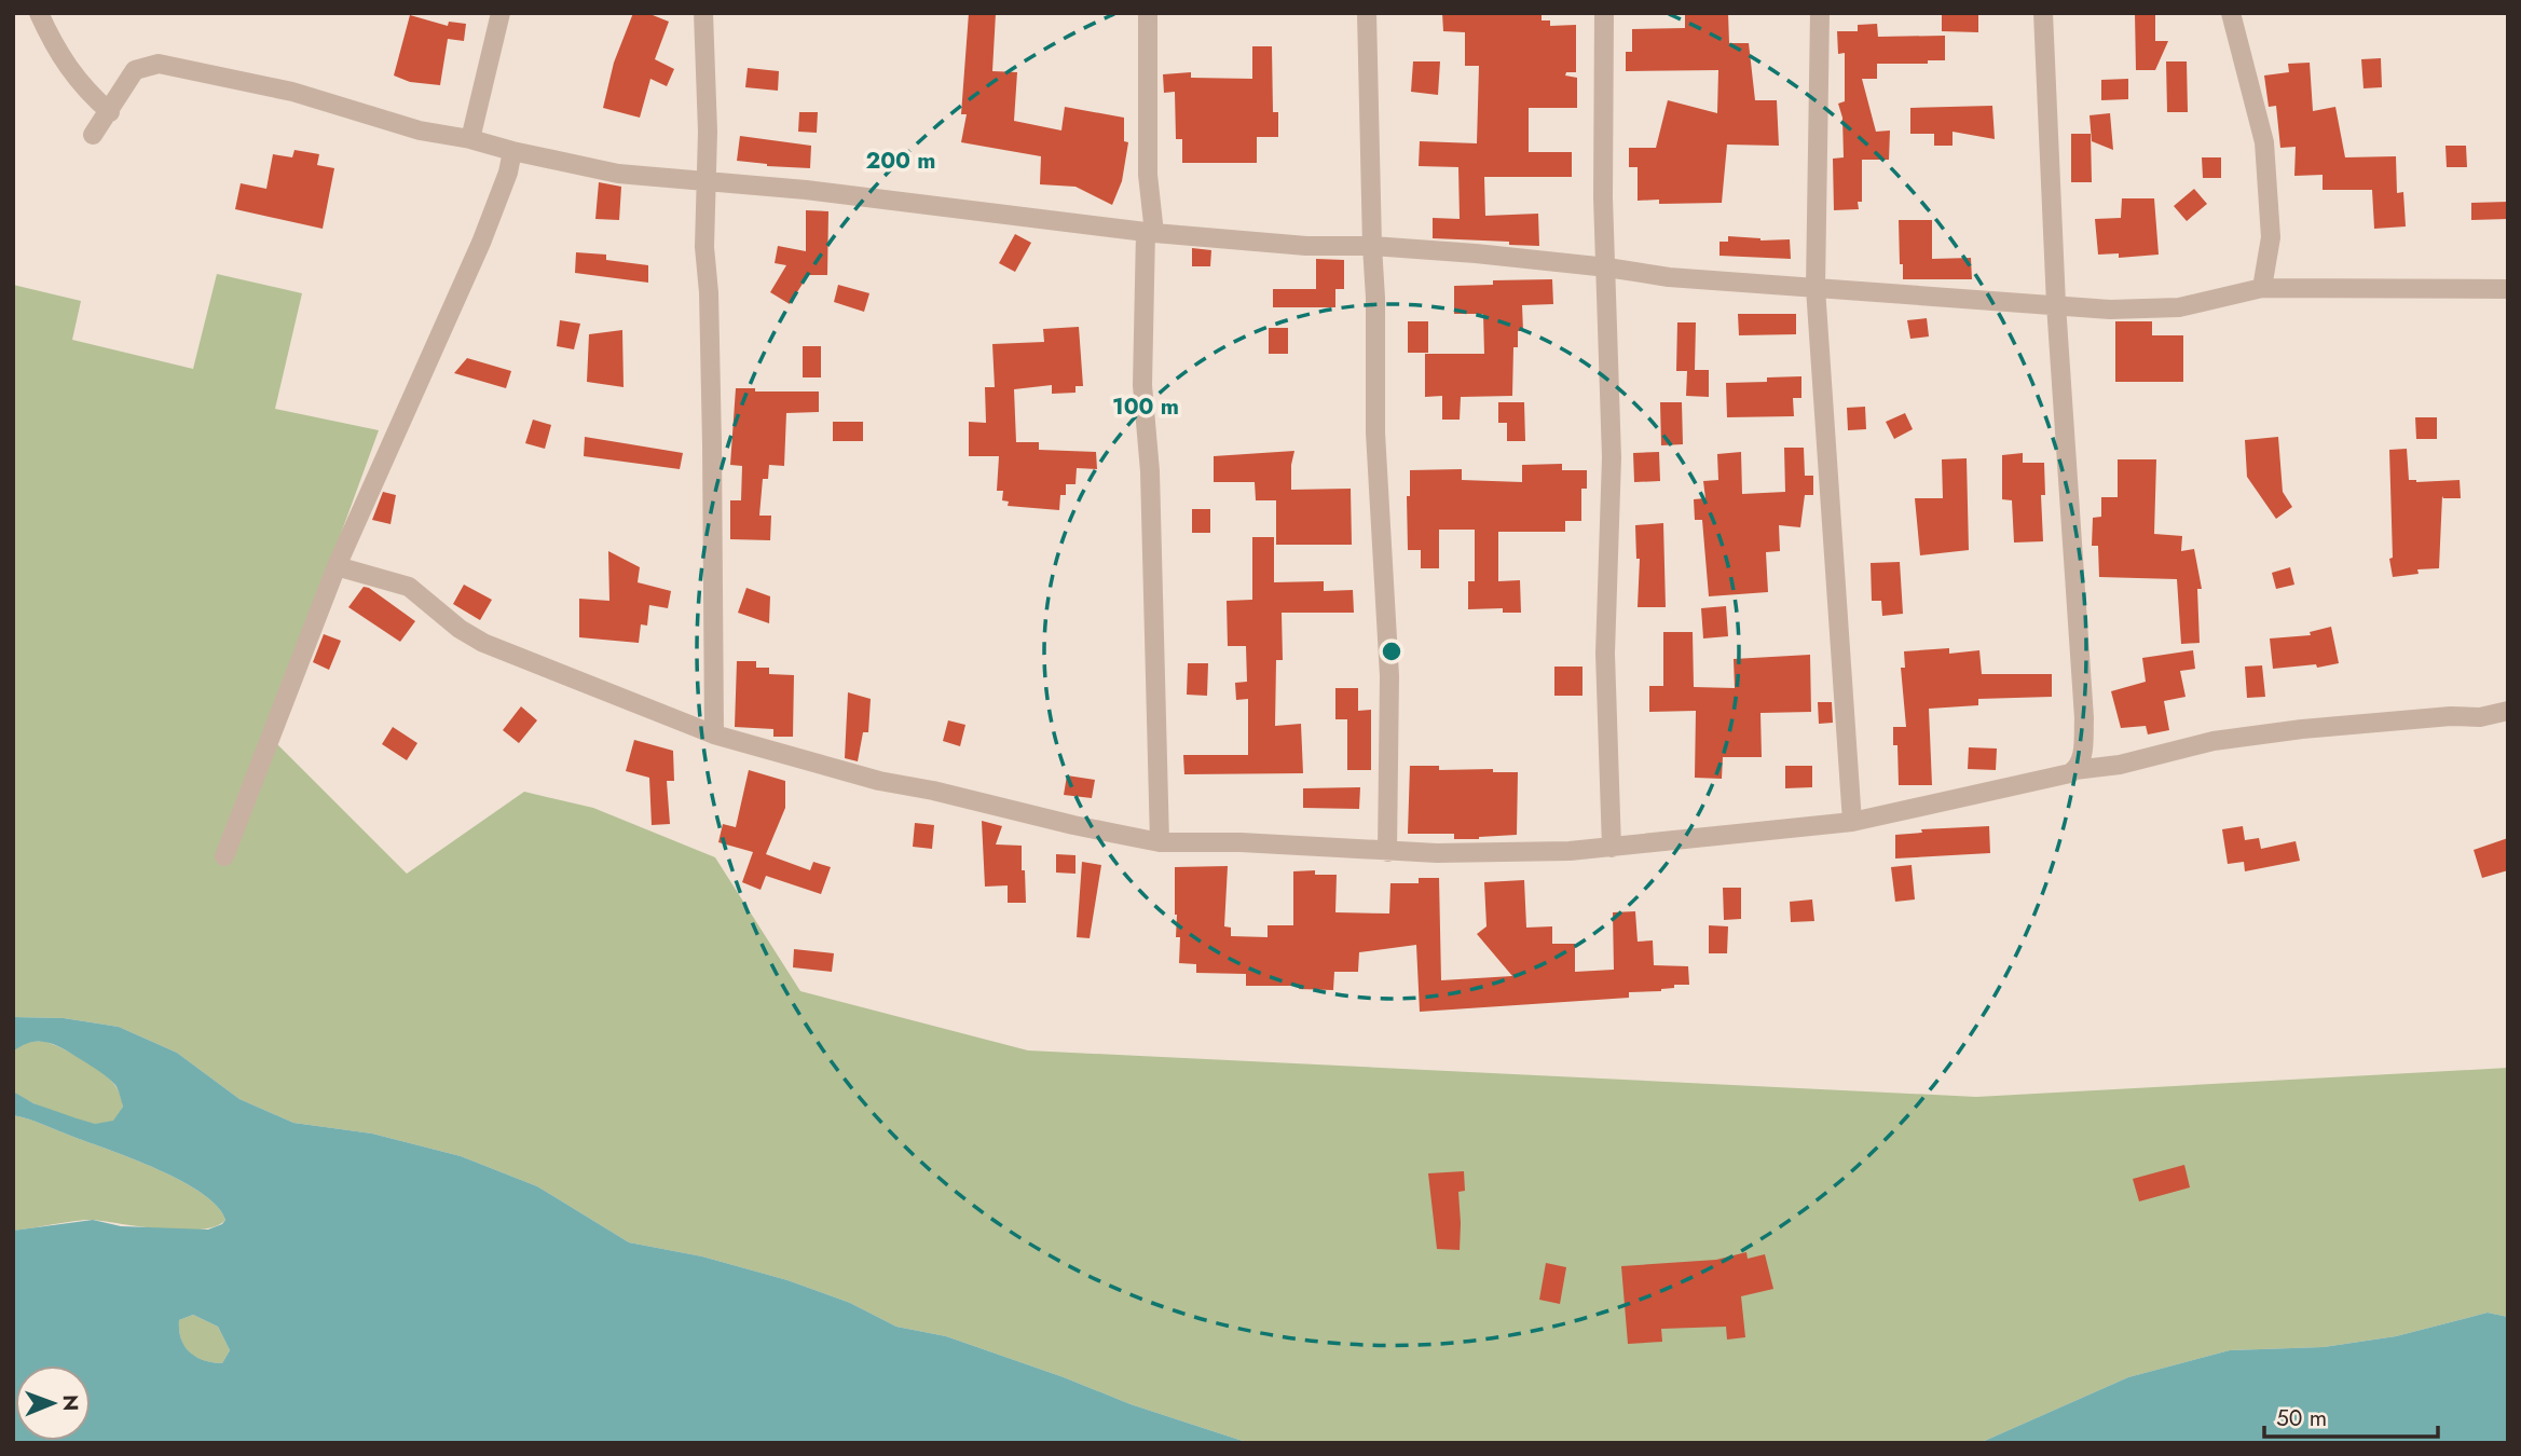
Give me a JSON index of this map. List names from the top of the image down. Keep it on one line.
{"scale_bar":"50 m","north":"right","rings":["200 m","100 m"]}
